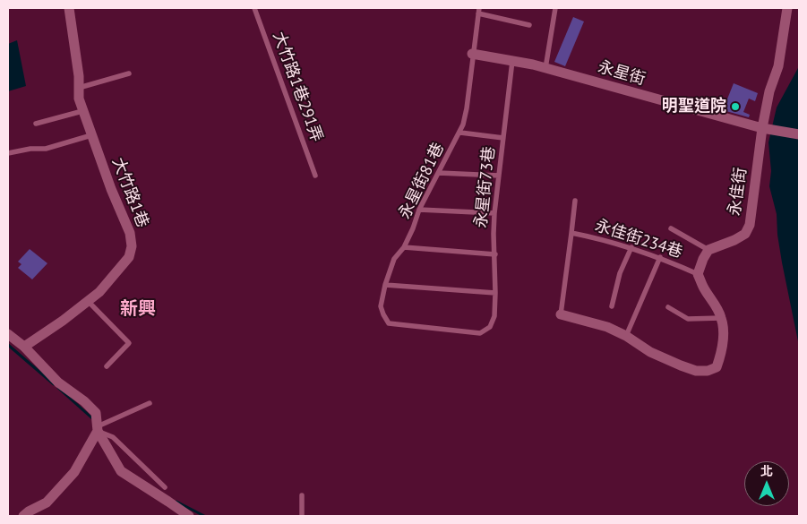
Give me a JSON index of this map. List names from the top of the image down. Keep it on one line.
{"streets":{"street":["永星街","永佳街","大竹路1巷"],"lane":["大竹路1巷291弄","永星街81巷","永星街73巷","永佳街234巷"]},"crossings":[["永星街","永星街81巷"],["永星街","永星街73巷"],["永星街","永佳街"],["永星街81巷","永星街73巷"]],"districts":["新興"],"places":["明聖道院"],"north":"top"}
